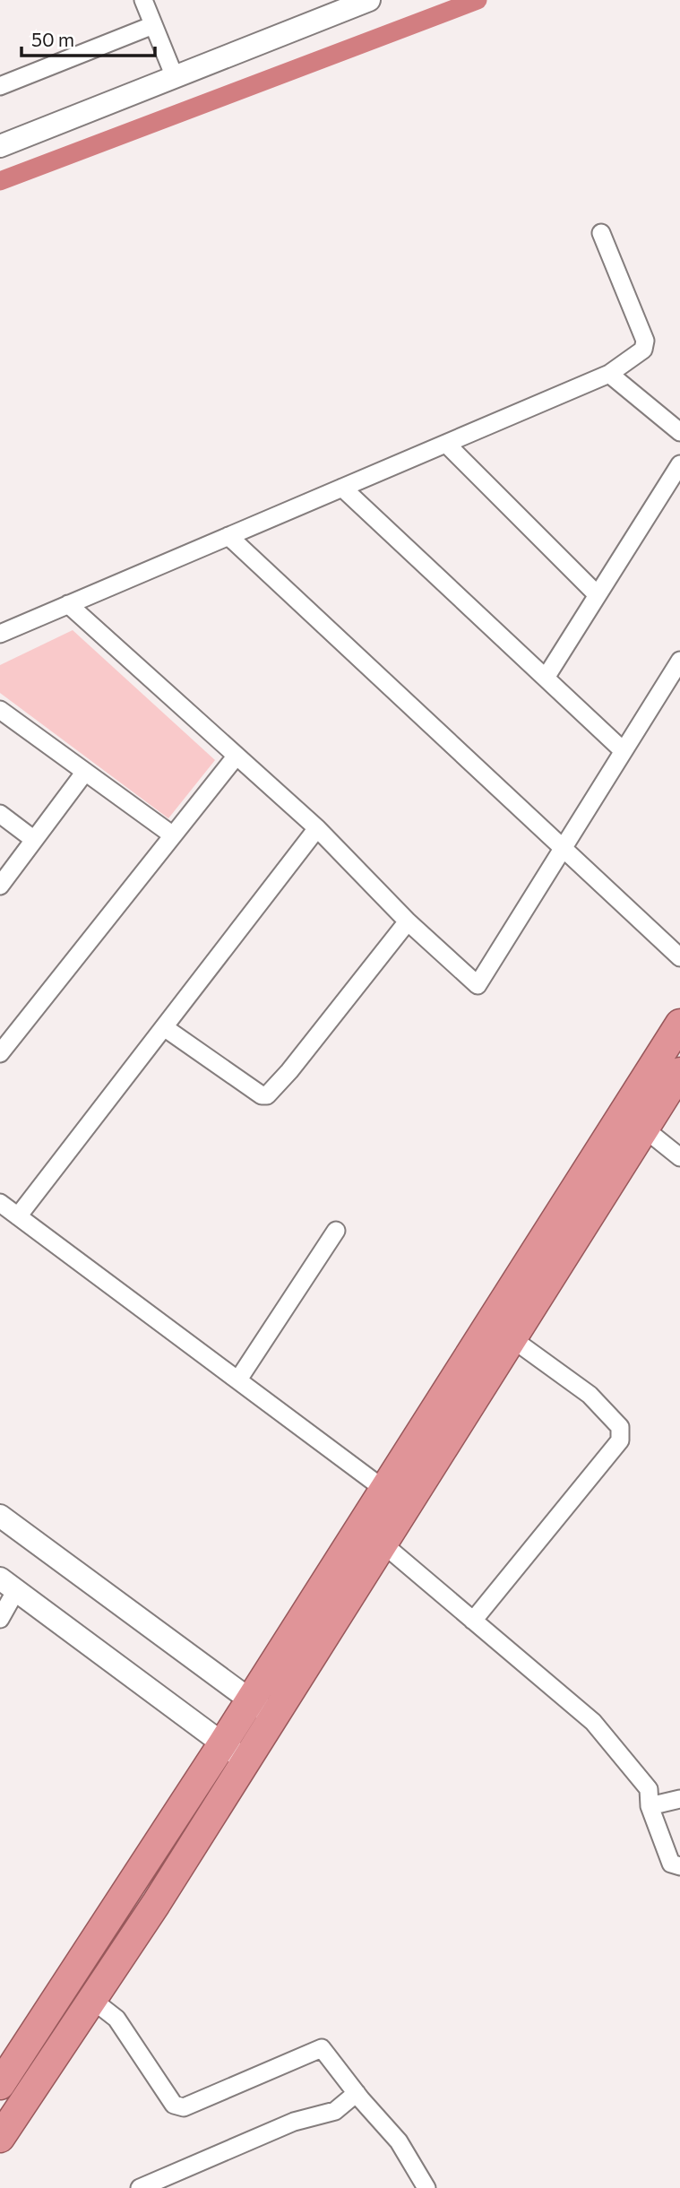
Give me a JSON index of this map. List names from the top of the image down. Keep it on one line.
{"scale_bar":"50 m"}
